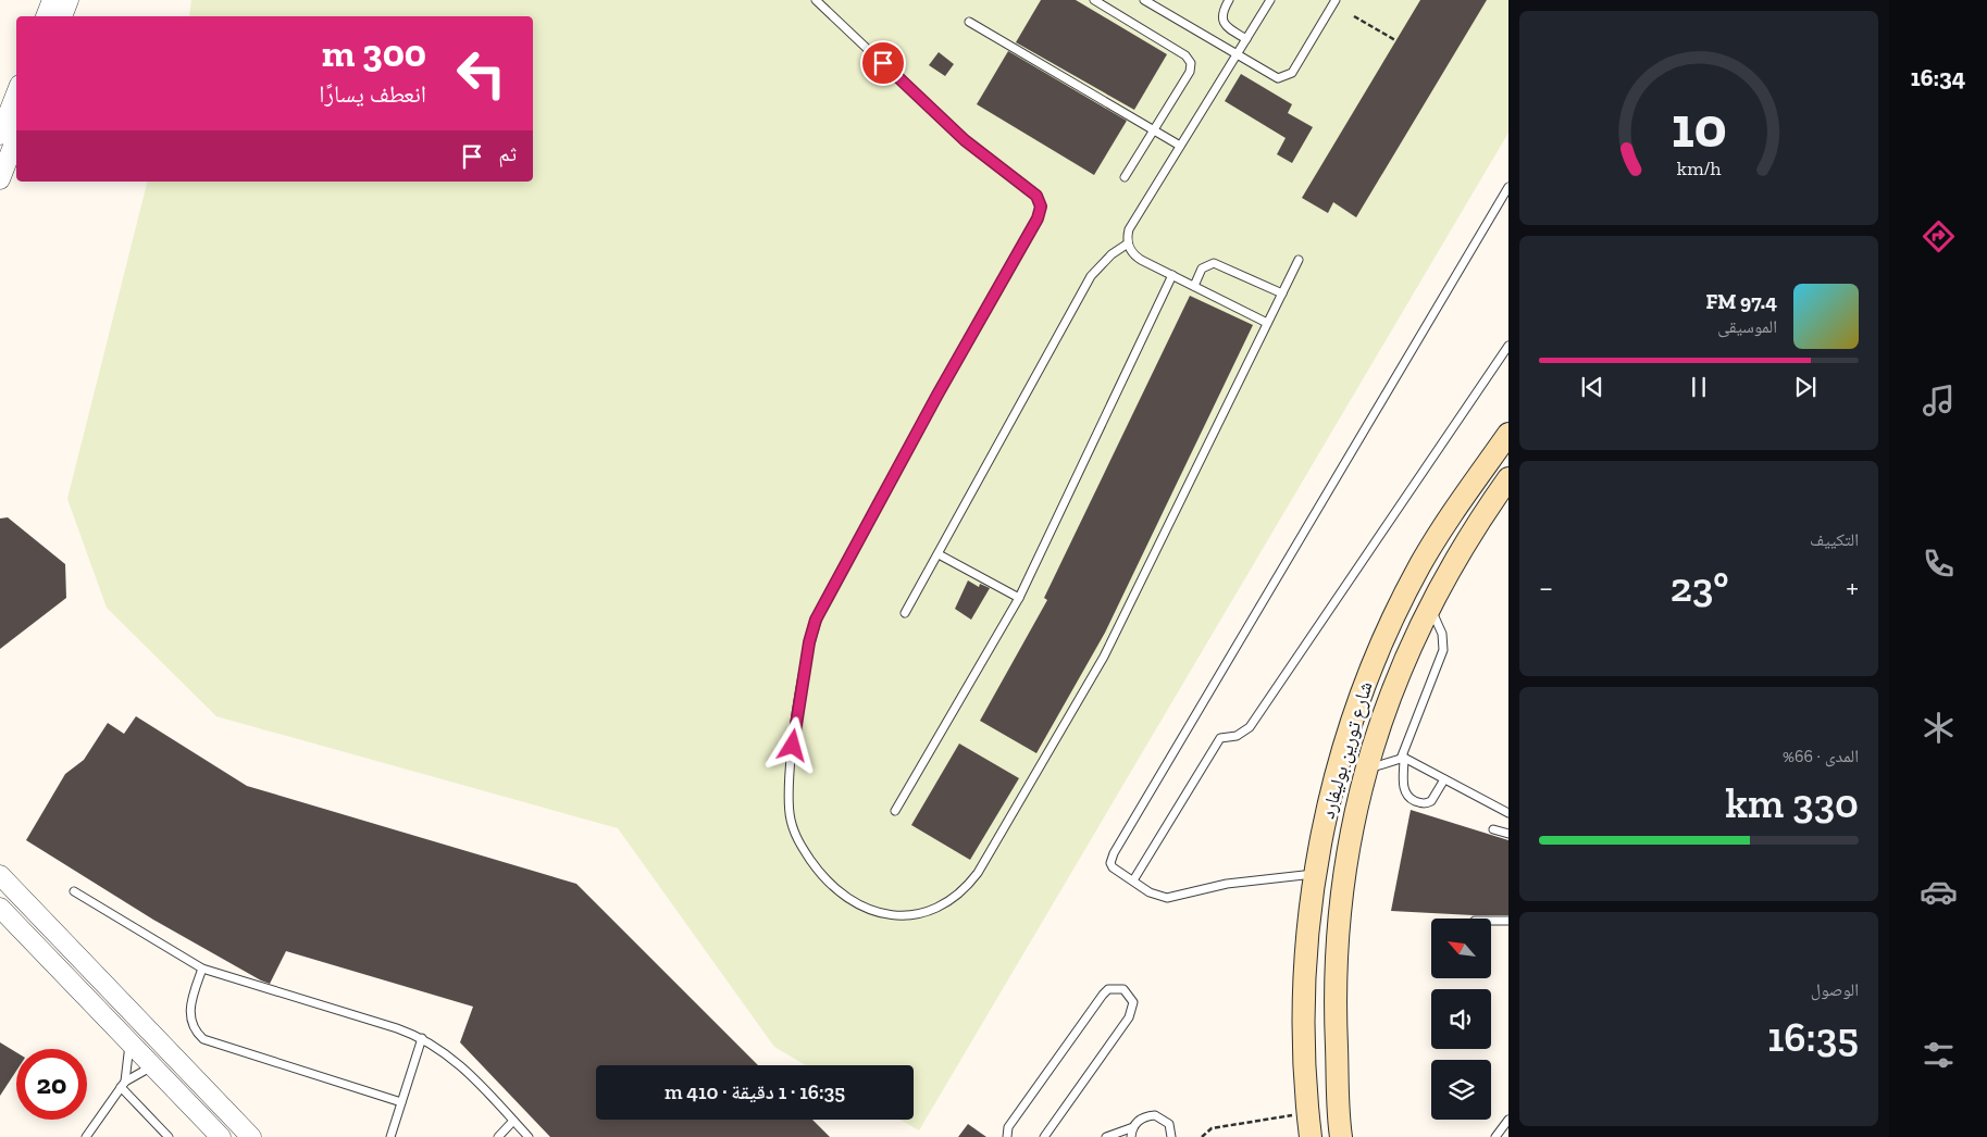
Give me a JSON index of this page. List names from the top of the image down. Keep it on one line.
{"streets":{"main road":["شارع تورين بوليفارد"]},"north":"top left","page":{"tabs":"16:34","turn":["300 m","انعطف يسارًا"],"then":"ثم","song":["97.4 FM","الموسيقى"],"tile":["التكييف",["المدى · 66%","330 km"],["الوصول","16:35"]],"heat":["−","23°","+"],"limit":"20","trip":"16:35 · 1 دقيقة · 410 m","gauge":["10","km/h"]}}
